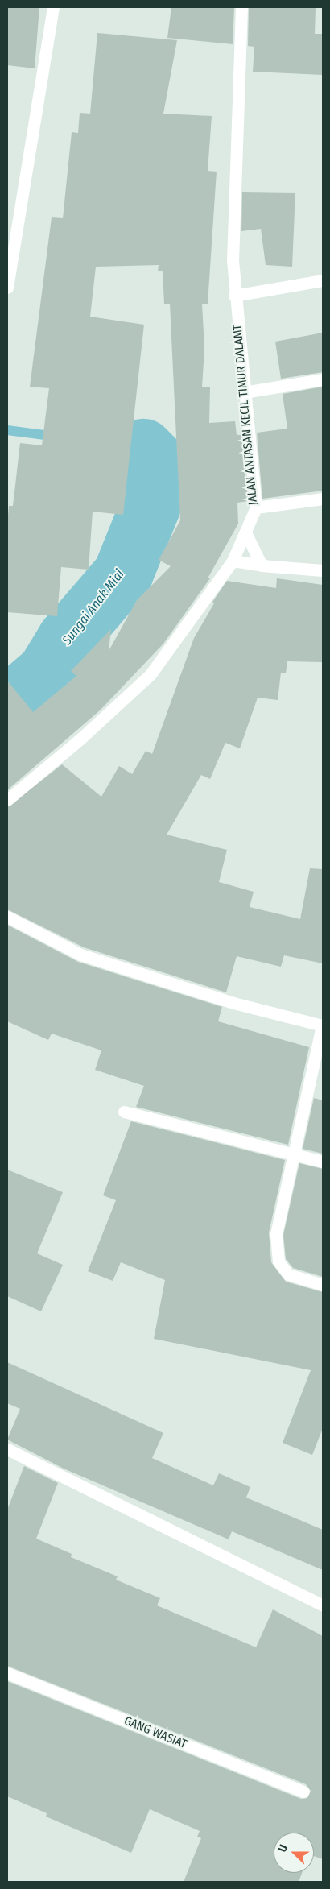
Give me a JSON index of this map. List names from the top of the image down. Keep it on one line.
{"streets":{"street":["JALAN ANTASAN KECIL TIMUR DALAMT","GANG WASIAT"]},"water":["Sungai Anak Miai"],"north":"left"}
